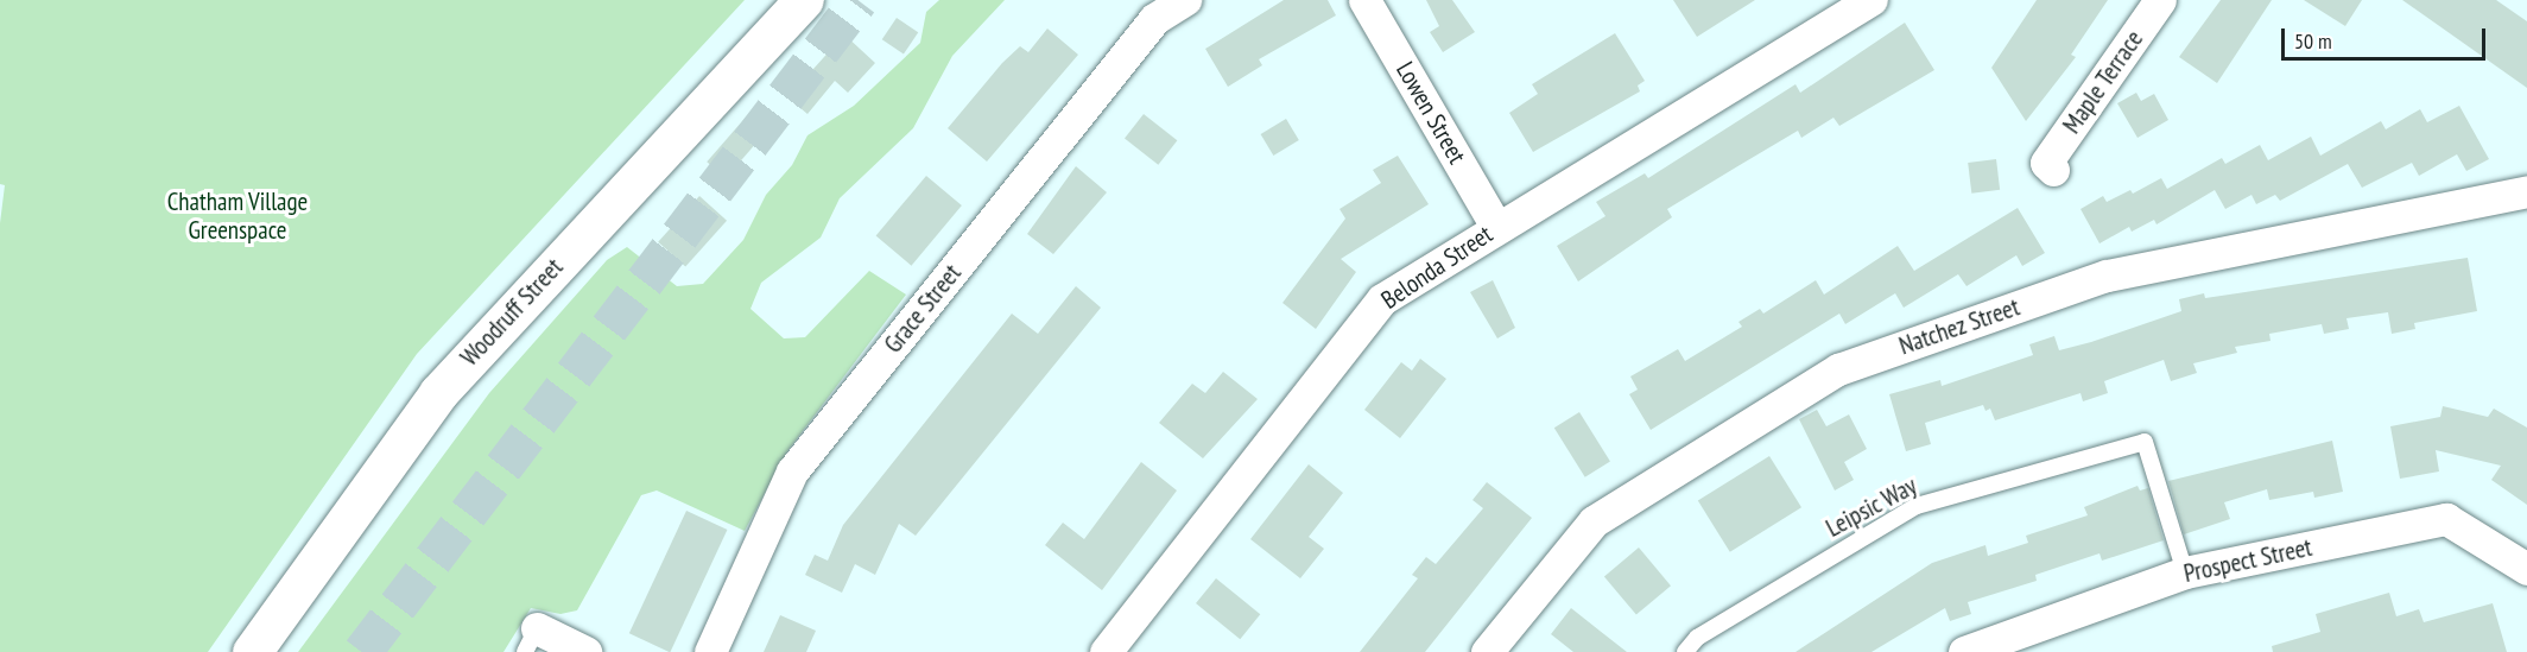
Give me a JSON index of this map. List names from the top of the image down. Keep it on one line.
{"streets":{"street":["Maple Terrace","Lowen Street","Belonda Street","Grace Street","Woodruff Street","Natchez Street","Prospect Street"],"lane":["Leipsic Way"]},"crossings":[["Lowen Street","Belonda Street"],["Leipsic Way","Prospect Street"]],"parks":["Chatham Village Greenspace"],"scale_bar":"50 m"}
